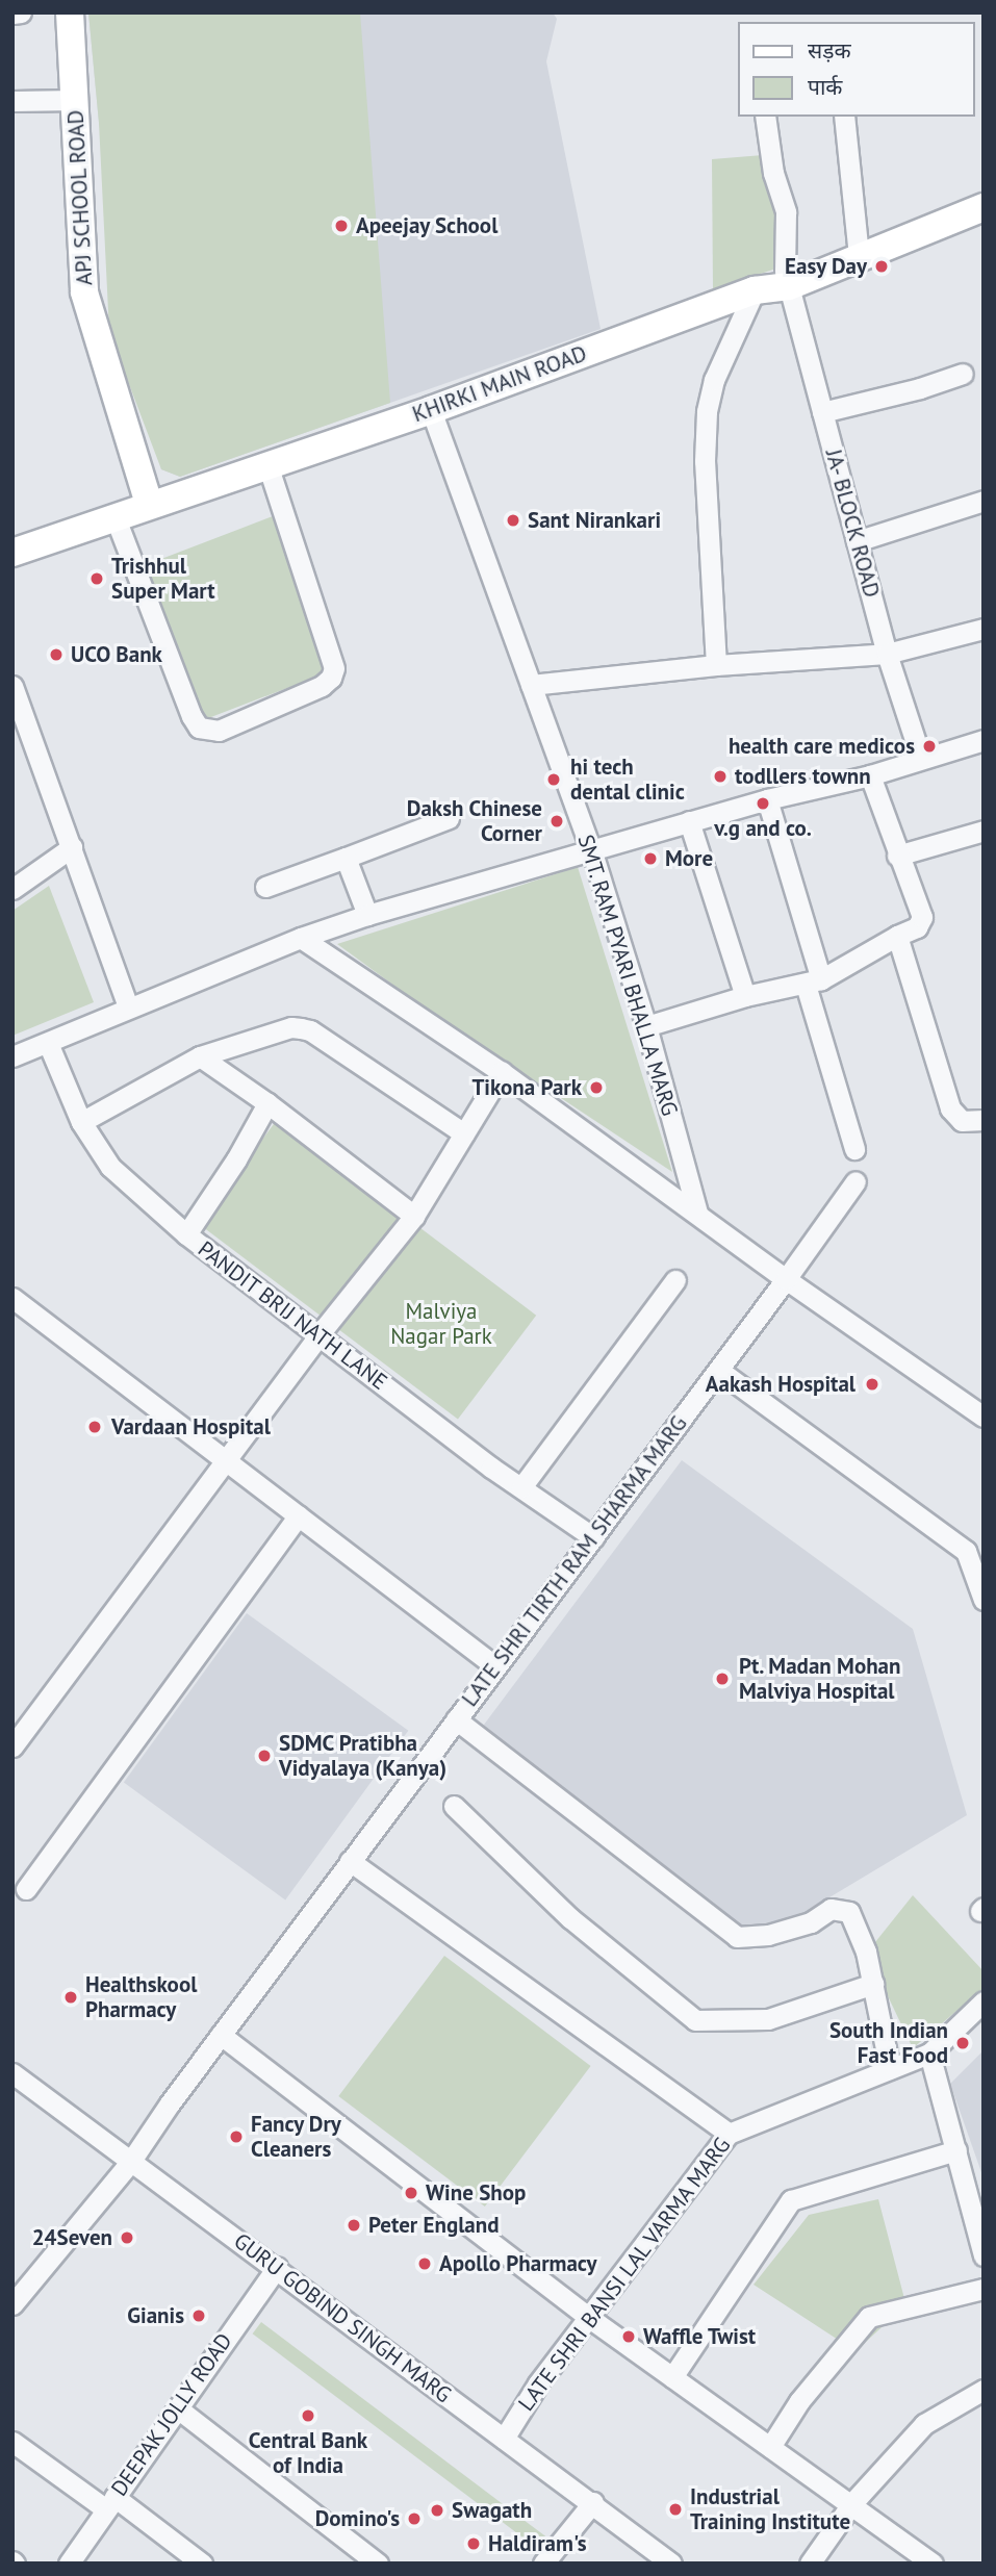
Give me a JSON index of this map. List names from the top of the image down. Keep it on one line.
{"streets":{"street":["APJ SCHOOL ROAD","KHIRKI MAIN ROAD","JA- BLOCK ROAD","SMT. RAM PYARI BHALLA MARG","PANDIT BRIJ NATH LANE","LATE SHRI TIRTH RAM SHARMA MARG","LATE SHRI BANSI LAL VARMA MARG","GURU GOBIND SINGH MARG","DEEPAK JOLLY ROAD"]},"crossings":[["APJ SCHOOL ROAD","KHIRKI MAIN ROAD"],["KHIRKI MAIN ROAD","JA- BLOCK ROAD"],["KHIRKI MAIN ROAD","SMT. RAM PYARI BHALLA MARG"],["PANDIT BRIJ NATH LANE","LATE SHRI TIRTH RAM SHARMA MARG"],["LATE SHRI TIRTH RAM SHARMA MARG","GURU GOBIND SINGH MARG"],["LATE SHRI BANSI LAL VARMA MARG","GURU GOBIND SINGH MARG"],["GURU GOBIND SINGH MARG","DEEPAK JOLLY ROAD"]],"parks":["Malviya Nagar Park"],"places":["Apeejay School","Easy Day","Sant Nirankari","Trishhul Super Mart","UCO Bank","health care medicos","todllers townn","hi tech dental clinic","v.g and co.","Daksh Chinese Corner","More","Tikona Park","Aakash Hospital","Vardaan Hospital","Pt. Madan Mohan Malviya Hospital","SDMC Pratibha Vidyalaya (Kanya)","Healthskool Pharmacy","South Indian Fast Food","Fancy Dry Cleaners","Wine Shop","Peter England","24Seven","Apollo Pharmacy","Gianis","Waffle Twist","Central Bank of India","Industrial Training Institute","Swagath","Domino's","Haldiram's"],"legend":["सड़क","पार्क"]}
